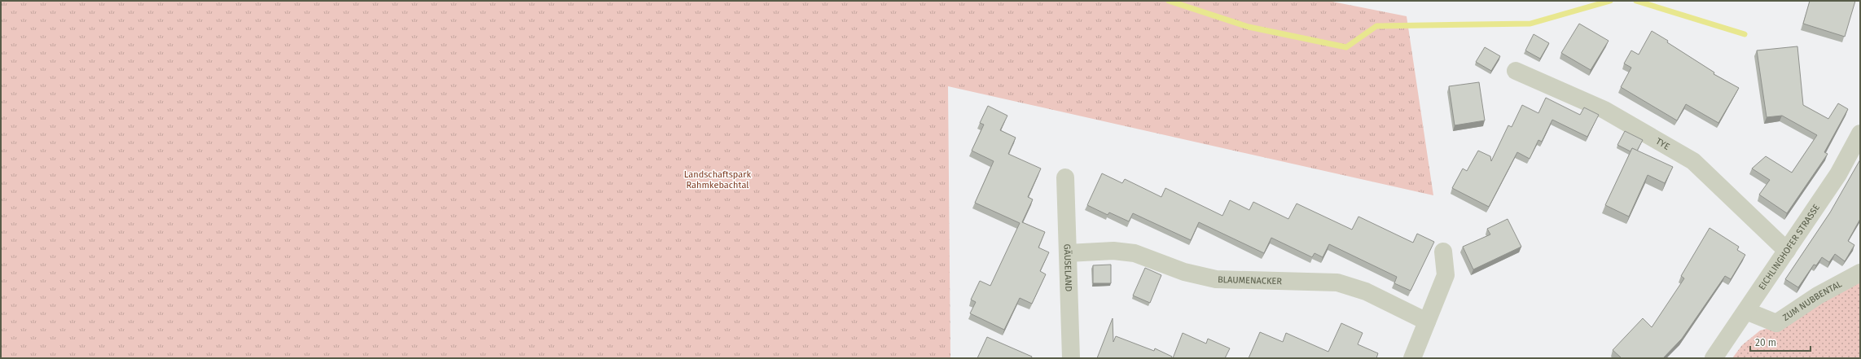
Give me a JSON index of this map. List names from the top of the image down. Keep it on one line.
{"streets":{"street":["TYE","EICHLINGHOFER STRASSE","GÄUSELAND","BLAUMENACKER","ZUM NUBBENTAL"]},"crossings":[["TYE","EICHLINGHOFER STRASSE"],["EICHLINGHOFER STRASSE","ZUM NUBBENTAL"],["GÄUSELAND","BLAUMENACKER"]],"parks":["Landschaftspark Rahmkebachtal"],"scale_bar":"20 m"}
